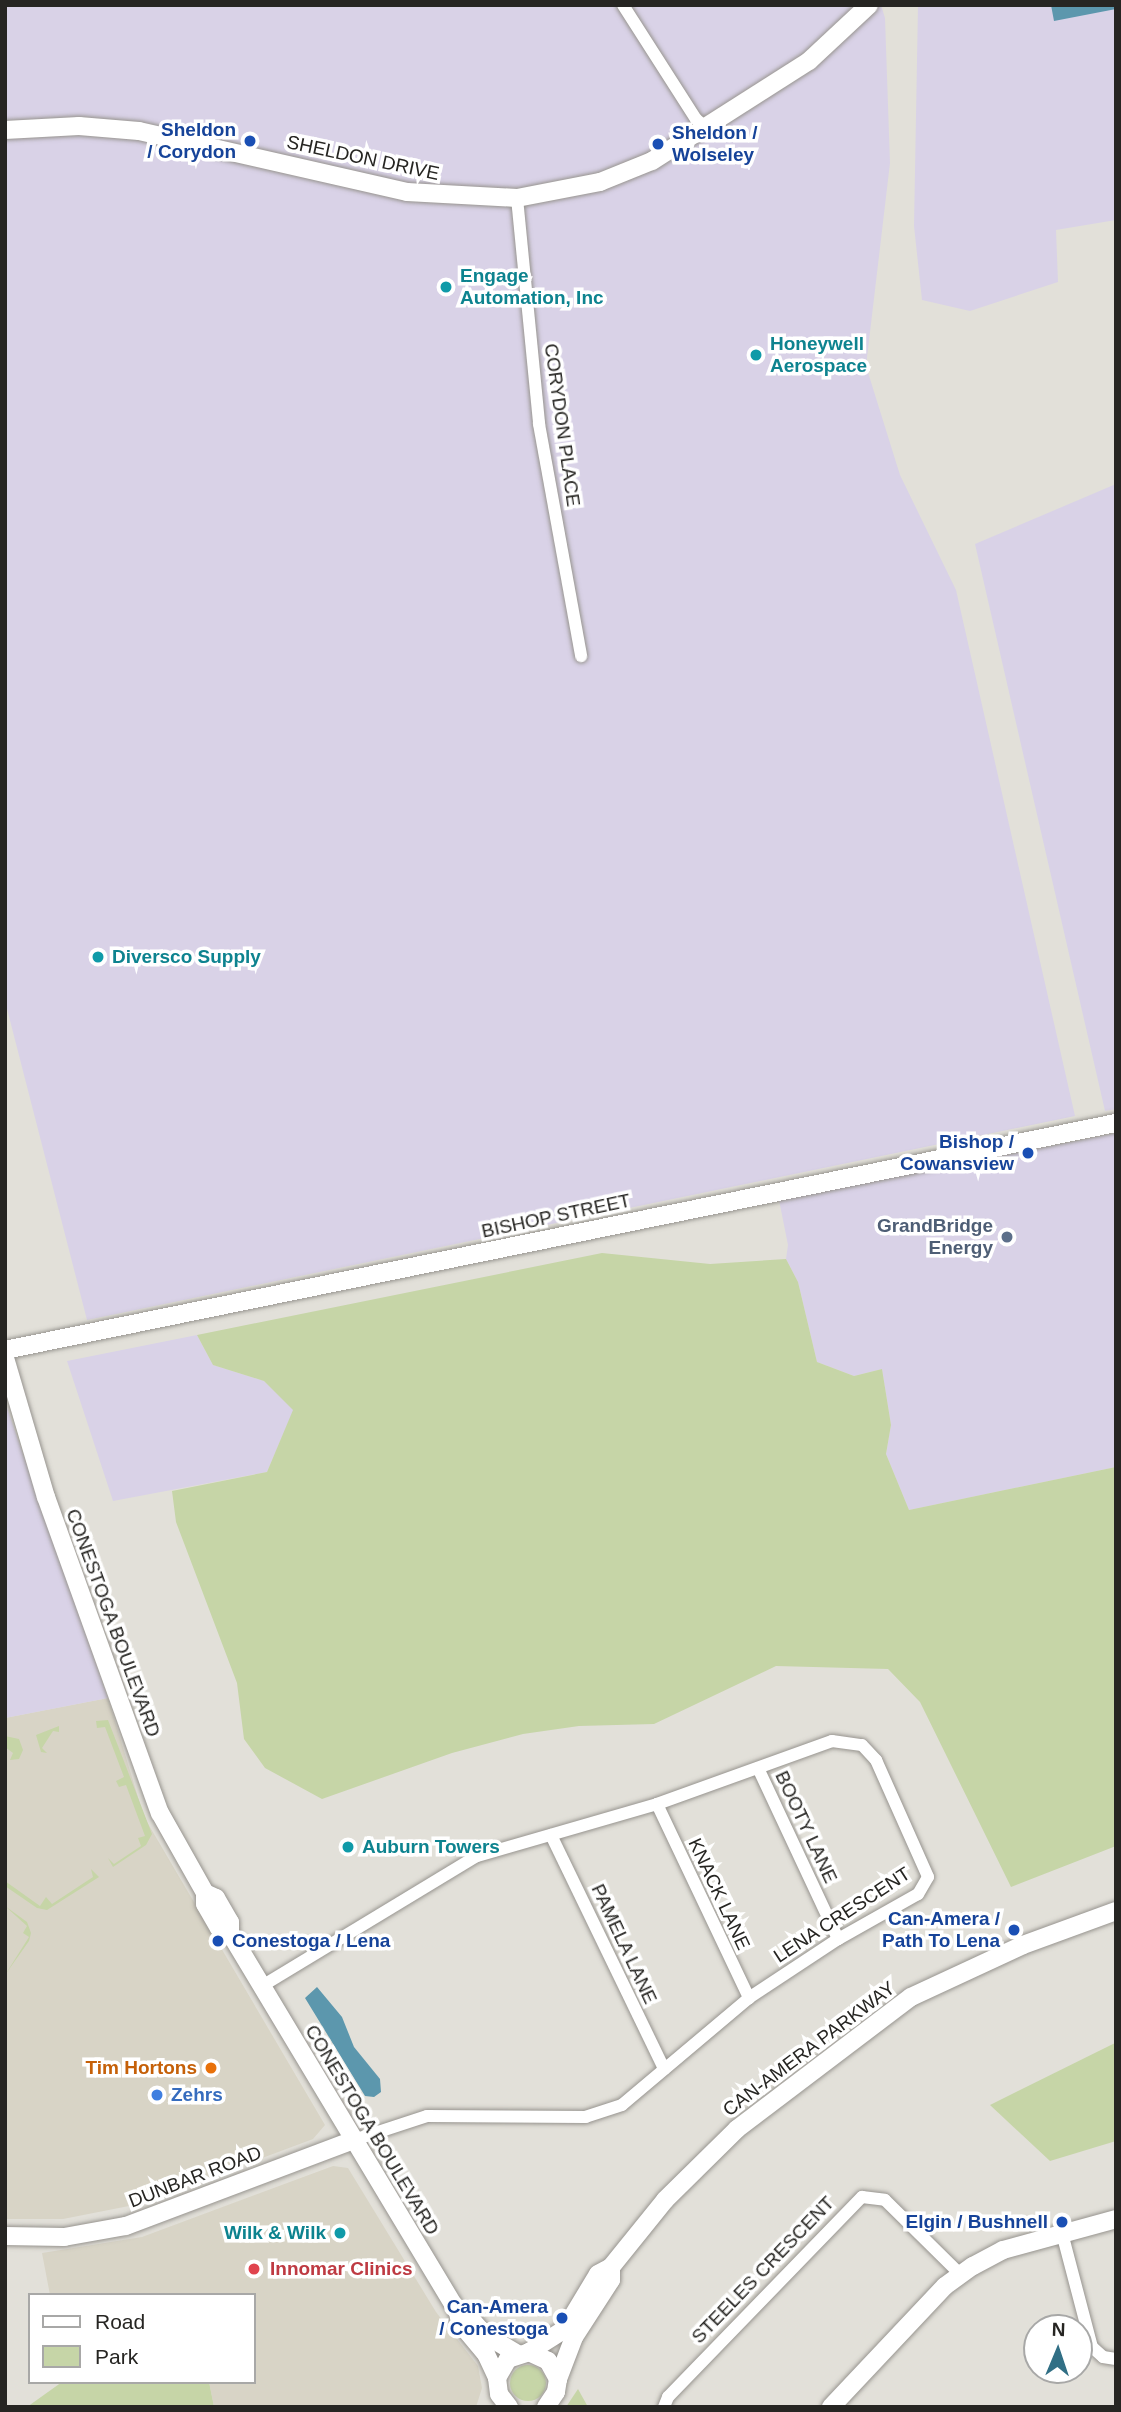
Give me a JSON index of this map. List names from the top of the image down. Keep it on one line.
{"streets":{"street":["SHELDON DRIVE","CORYDON PLACE","BISHOP STREET","CONESTOGA BOULEVARD","BOOTY LANE","KNACK LANE","LENA CRESCENT","PAMELA LANE","CAN-AMERA PARKWAY","DUNBAR ROAD","STEELES CRESCENT"]},"crossings":[["SHELDON DRIVE","CORYDON PLACE"],["CONESTOGA BOULEVARD","LENA CRESCENT"],["CONESTOGA BOULEVARD","CAN-AMERA PARKWAY"],["CONESTOGA BOULEVARD","DUNBAR ROAD"],["BOOTY LANE","LENA CRESCENT"],["KNACK LANE","LENA CRESCENT"],["LENA CRESCENT","PAMELA LANE"],["LENA CRESCENT","DUNBAR ROAD"]],"places":["Sheldon / Corydon","Sheldon / Wolseley","Engage Automation, Inc","Honeywell Aerospace","Diversco Supply","Bishop / Cowansview","GrandBridge Energy","Auburn Towers","Can-Amera / Path To Lena","Conestoga / Lena","Tim Hortons","Zehrs","Elgin / Bushnell","Wilk & Wilk","Innomar Clinics","Can-Amera / Conestoga"],"legend":["Road","Park"],"north":"top"}
